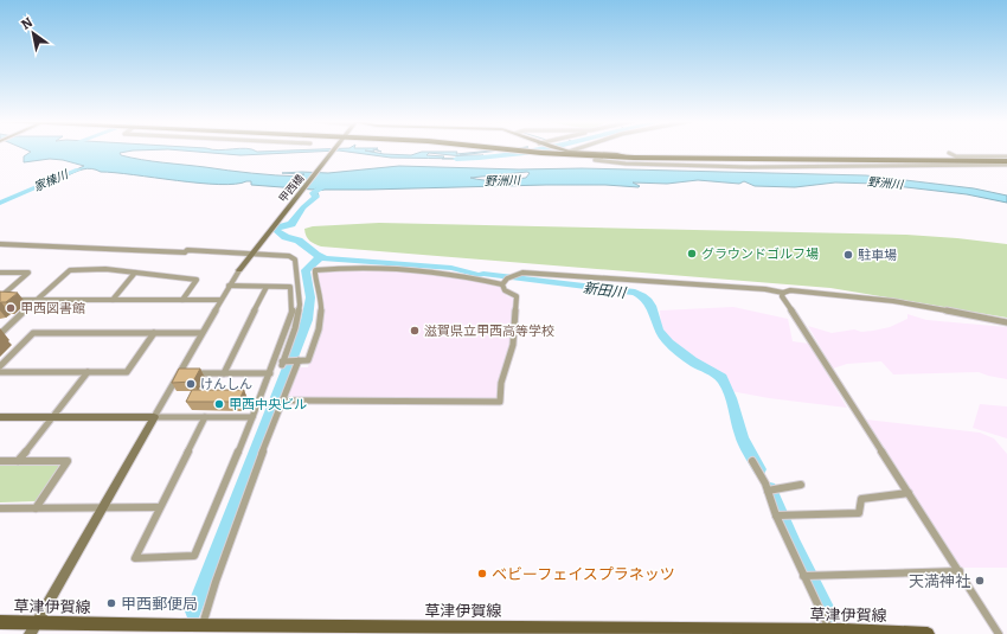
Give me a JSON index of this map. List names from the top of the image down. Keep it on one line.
{"streets":{"main road":["草津伊賀線"],"street":["甲西橋"]},"water":["家棟川","野洲川","新田川"],"places":["グラウンドゴルフ場","駐車場","甲西図書館","滋賀県立甲西高等学校","けんしん","甲西中央ビル","ベビーフェイスプラネッツ","天満神社","甲西郵便局"],"north":"top left"}
